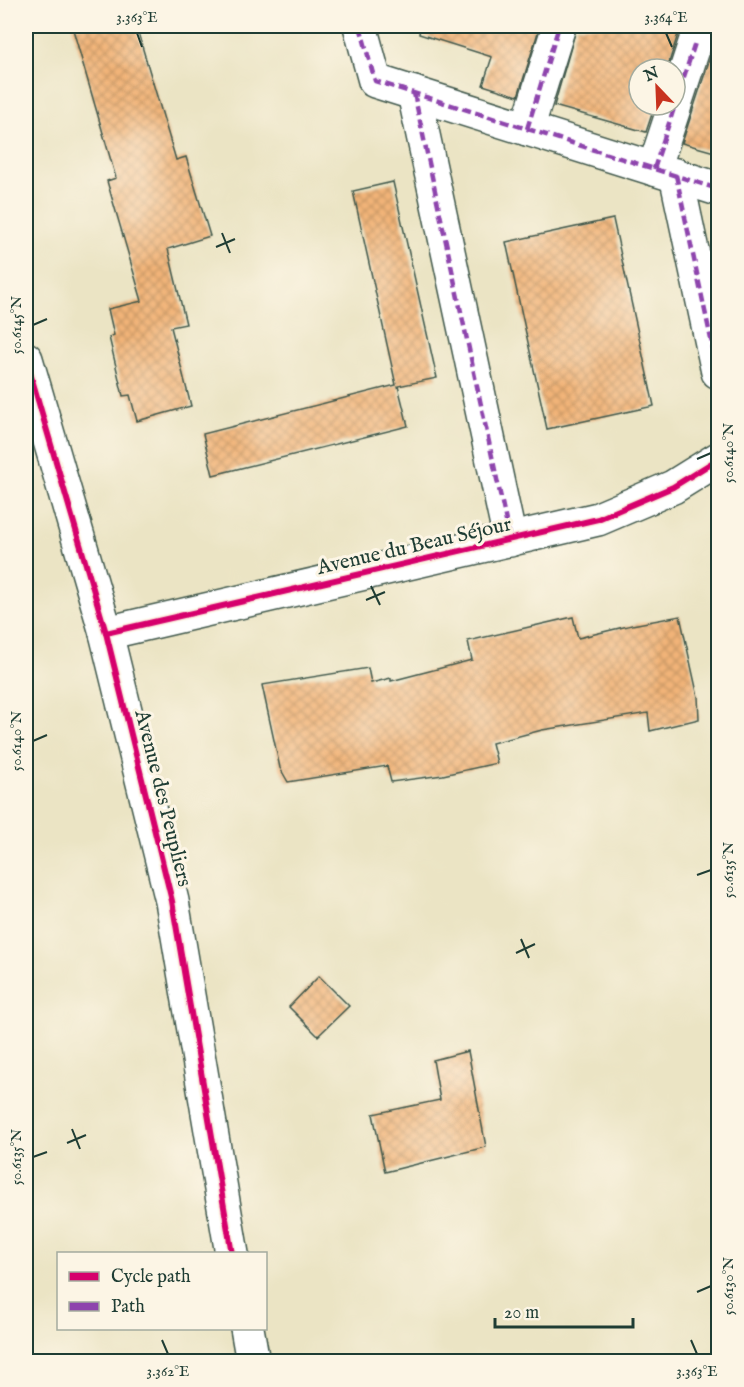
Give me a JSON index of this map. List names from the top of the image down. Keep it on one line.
{"streets":{"street":["Avenue du Beau Séjour","Avenue des Peupliers"]},"crossings":[["Avenue du Beau Séjour","Avenue des Peupliers"]],"legend":["Cycle path","Path"],"scale_bar":"20 m","north":"top left","coordinates":["3.363°E","3.364°E","50.6145°N","50.6140°N","50.6135°N","50.6130°N","3.362°E"]}
